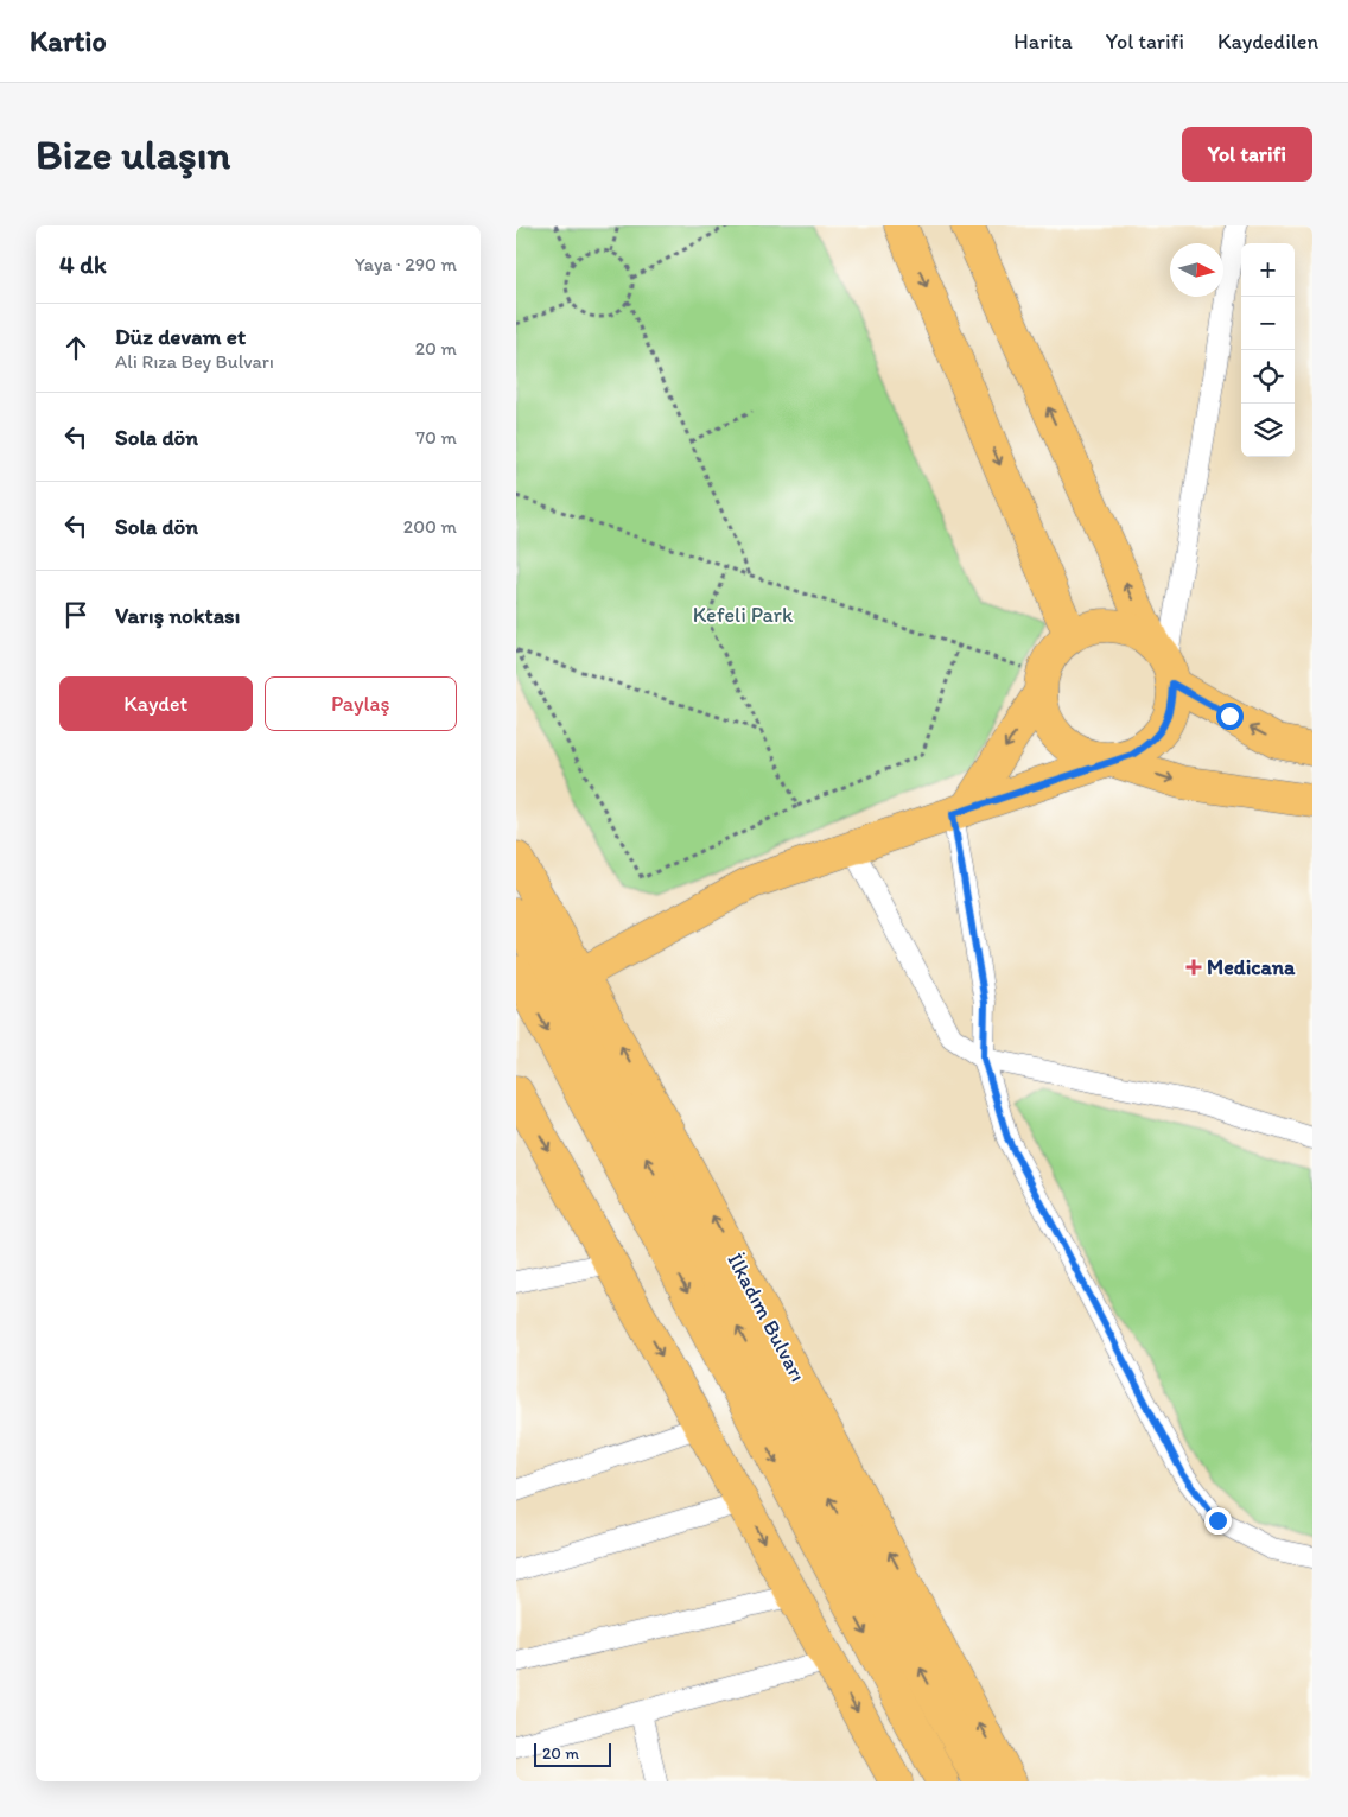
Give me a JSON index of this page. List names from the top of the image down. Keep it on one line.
{"streets":{"main road":["İlkadım Bulvarı"]},"parks":["Kefeli Park"],"places":{"health":["Medicana"]},"scale_bar":"20 m","north":"right","page":{"header":"Kartio","nav":["Harita","Yol tarifi","Kaydedilen"],"buttons":["Yol tarifi",["Kaydet","Paylaş"]],"title":"Bize ulaşın","heading":["4 dk","Yaya · 290 m"],"map_buttons":["+","−"],"list":[["Düz devam et","Ali Rıza Bey Bulvarı","20 m"],["Sola dön","70 m"],["Sola dön","200 m"],"Varış noktası"],"scale":"20 m"}}
